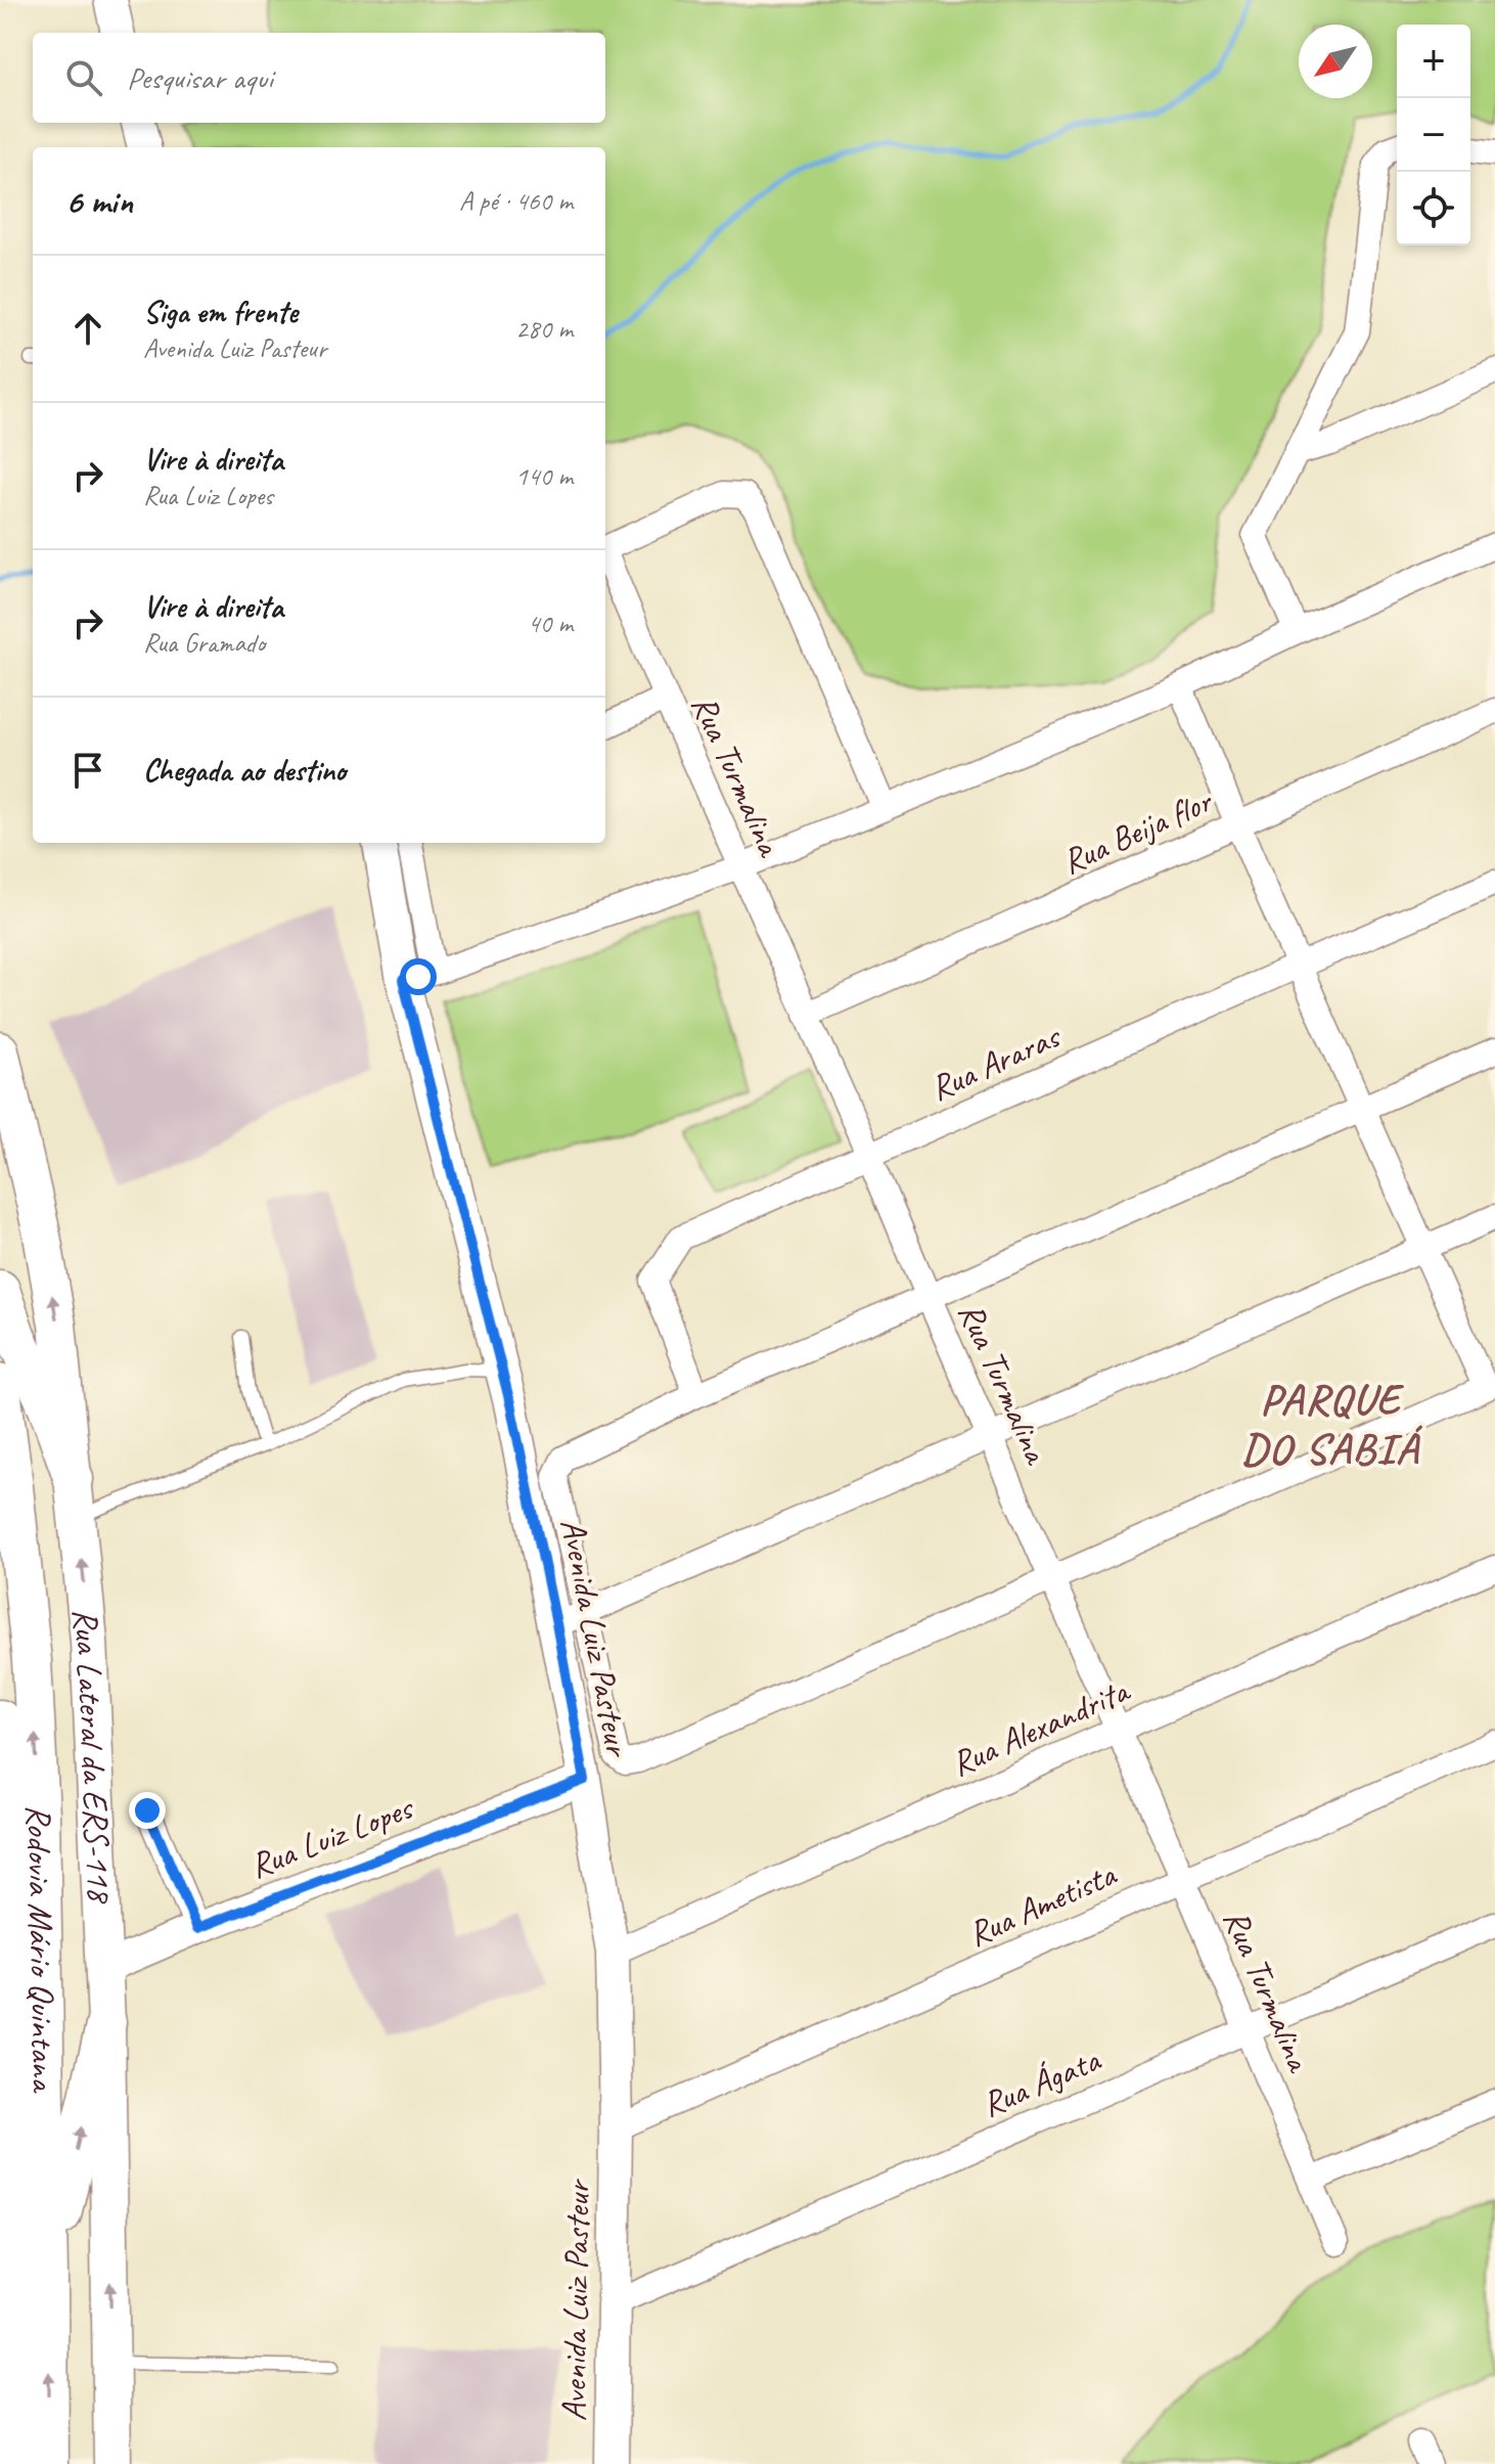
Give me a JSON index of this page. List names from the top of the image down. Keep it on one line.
{"streets":{"highway":["Rodovia Mário Quintana"],"main road":["Avenida Luiz Pasteur","Rua Lateral da ERS-118"],"street":["Rua Turmalina","Rua Beija flor","Rua Araras","Rua Alexandrita","Rua Luiz Lopes","Rua Ametista","Rua Ágata"]},"crossings":[["Rua Turmalina","Rua Beija flor"],["Rua Turmalina","Rua Araras"],["Rua Turmalina","Rua Alexandrita"],["Rua Turmalina","Rua Ametista"],["Rua Turmalina","Rua Ágata"],["Avenida Luiz Pasteur","Rua Alexandrita"],["Avenida Luiz Pasteur","Rua Luiz Lopes"],["Avenida Luiz Pasteur","Rua Ametista"],["Avenida Luiz Pasteur","Rua Ágata"],["Rua Lateral da ERS-118","Rua Luiz Lopes"]],"one_way":["Rua Lateral da ERS-118"],"districts":["PARQUE DO SABIÁ"],"north":"bottom left","page":{"map_buttons":["+","−"],"search":"Pesquisar aqui","heading":["6 min","A pé · 460 m"],"list":[["Siga em frente","Avenida Luiz Pasteur","280 m"],["Vire à direita","Rua Luiz Lopes","140 m"],["Vire à direita","Rua Gramado","40 m"],"Chegada ao destino"]}}
